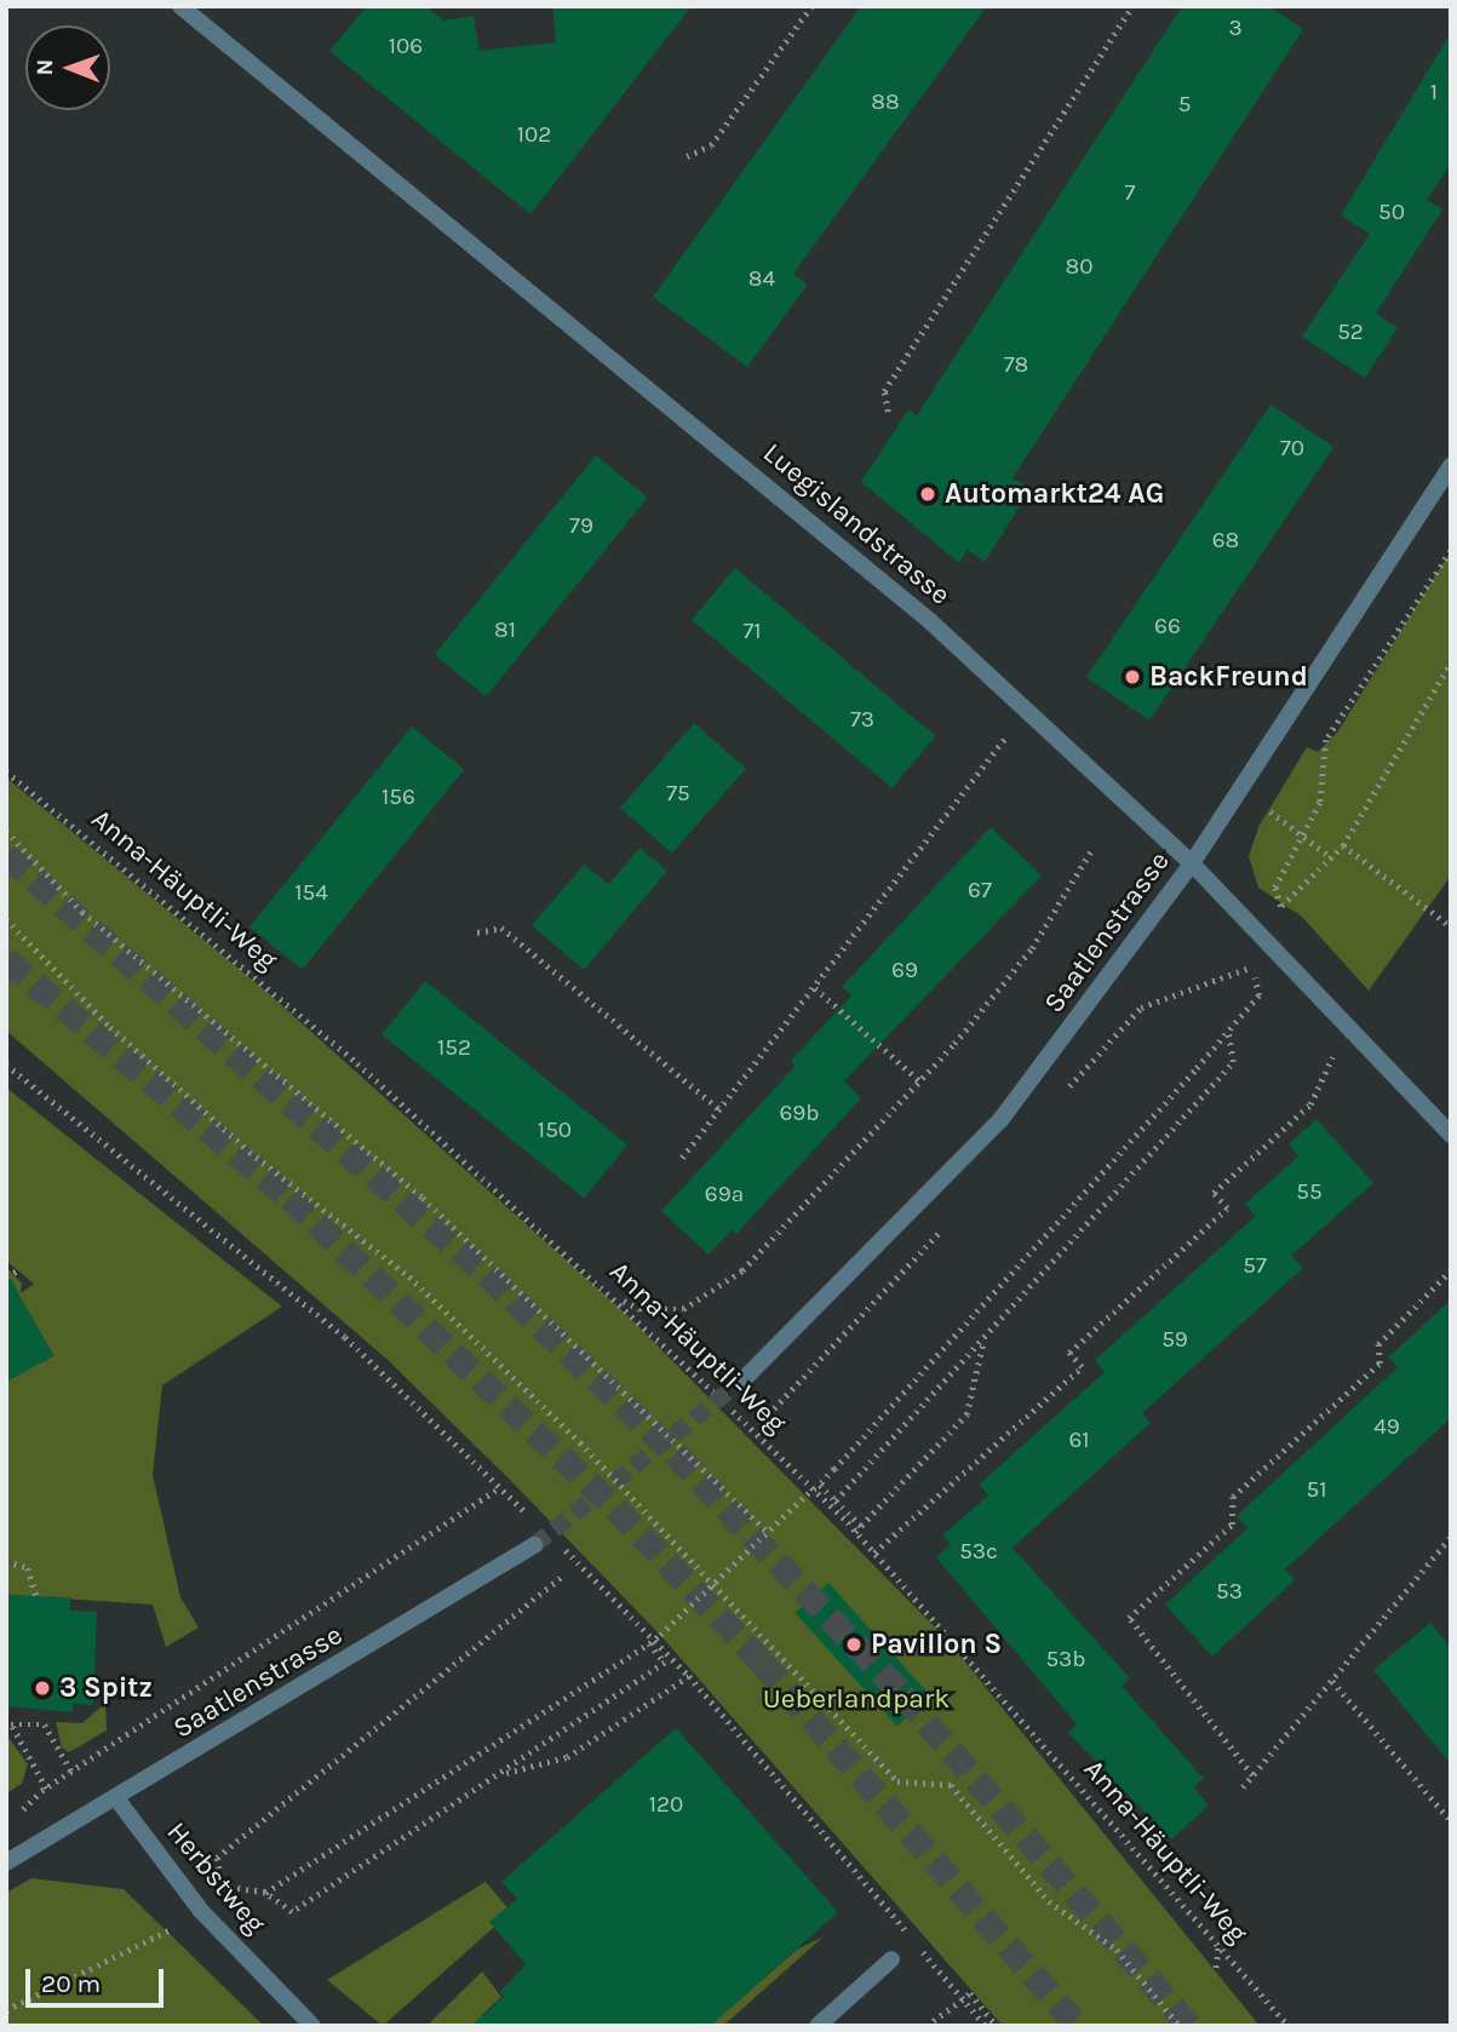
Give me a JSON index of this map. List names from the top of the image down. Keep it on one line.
{"streets":{"street":["Luegislandstrasse","Saatlenstrasse","Herbstweg"],"path":["Anna-Häuptli-Weg"]},"crossings":[["Luegislandstrasse","Saatlenstrasse"],["Saatlenstrasse","Herbstweg"]],"parks":["Ueberlandpark"],"places":["Automarkt24 AG","BackFreund","Pavillon S","3 Spitz"],"house_numbers":["3","106","1","88","5","102","7","50","80","84","52","78","70","79","68","66","81","71","73","75","156","67","154","69","152","69b","150","55","69a","57","59","49","61","51","53c","53","53b","120"],"scale_bar":"20 m","north":"left"}
